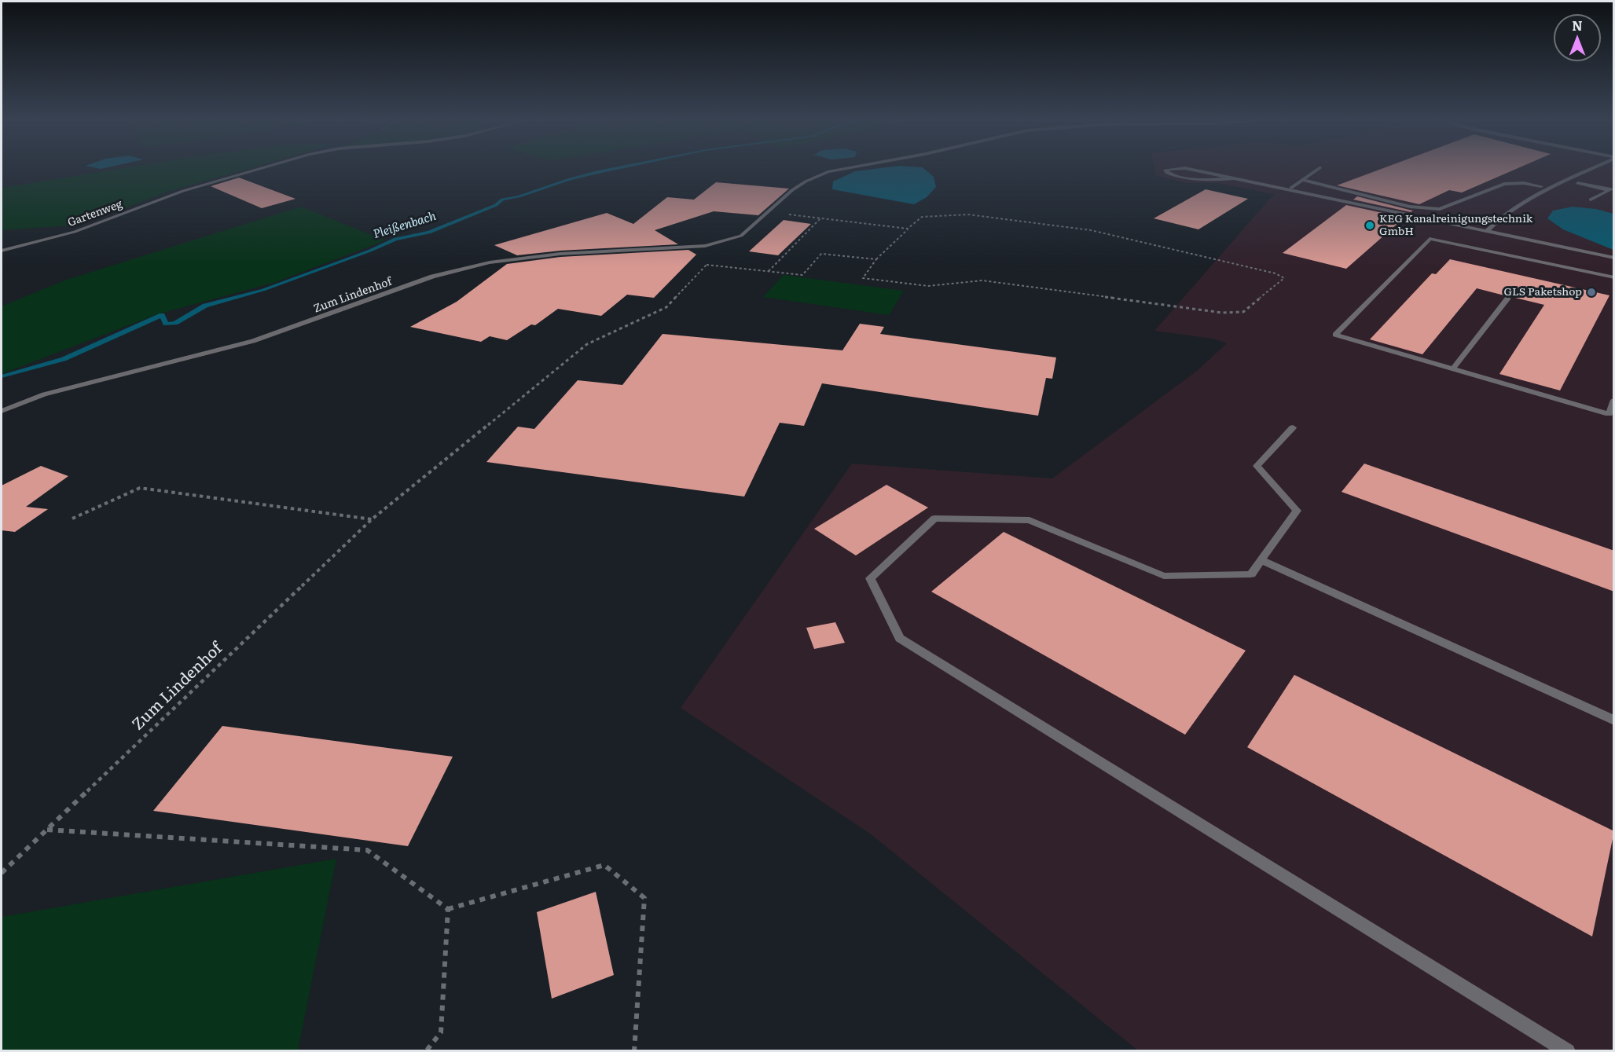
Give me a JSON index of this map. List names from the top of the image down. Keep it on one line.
{"streets":{"street":["Gartenweg","Zum Lindenhof"]},"water":["Pleißenbach"],"places":["KEG Kanalreinigungstechnik GmbH","GLS Paketshop"],"north":"top"}
